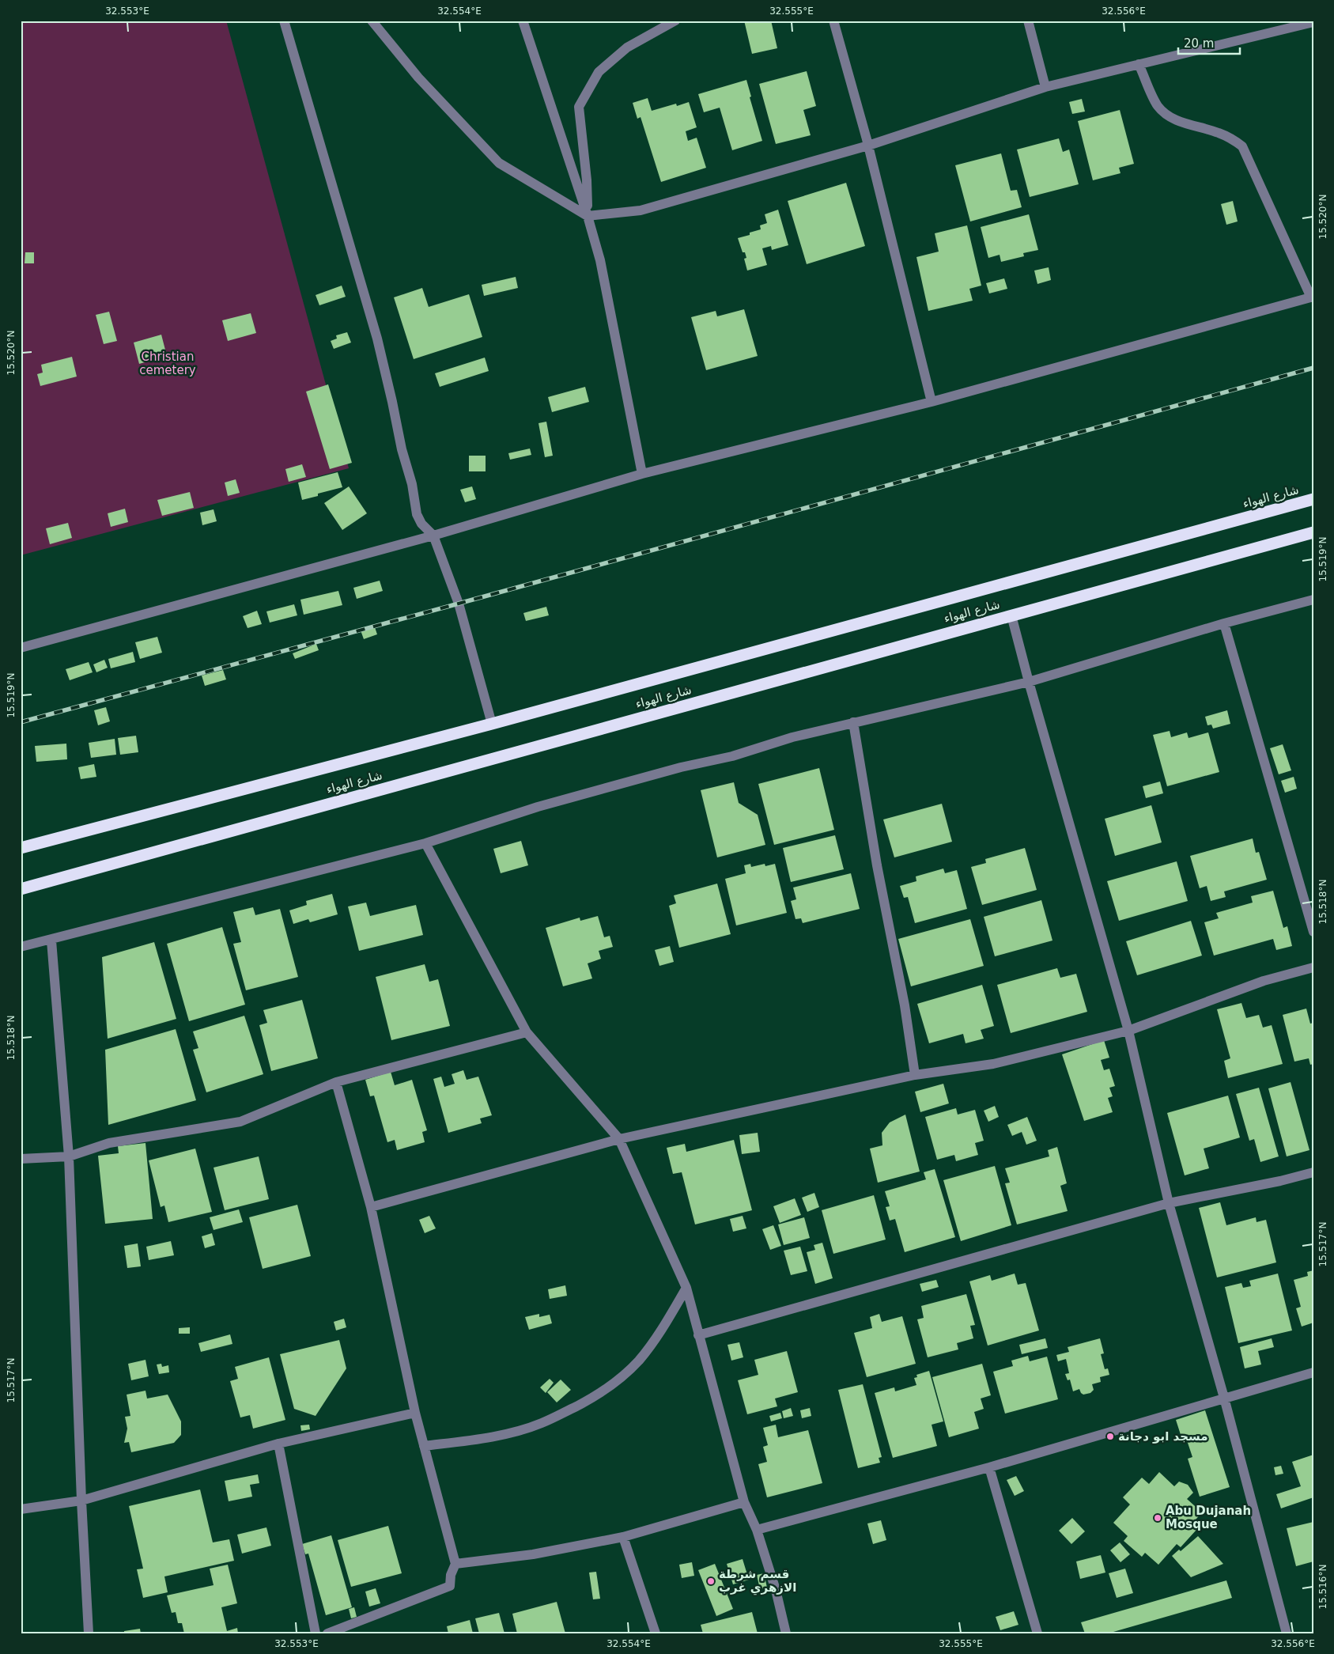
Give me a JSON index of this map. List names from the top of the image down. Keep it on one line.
{"streets":{"highway":["شارع الهواء"]},"parks":["Christian cemetery"],"places":["مسجد ابو دجانة","Abu Dujanah Mosque","قسم شرطة الازهري غرب"],"scale_bar":"20 m","coordinates":["32.553°E","32.554°E","32.555°E","32.556°E","15.520°N","15.519°N","15.518°N","15.517°N","15.516°N"]}
